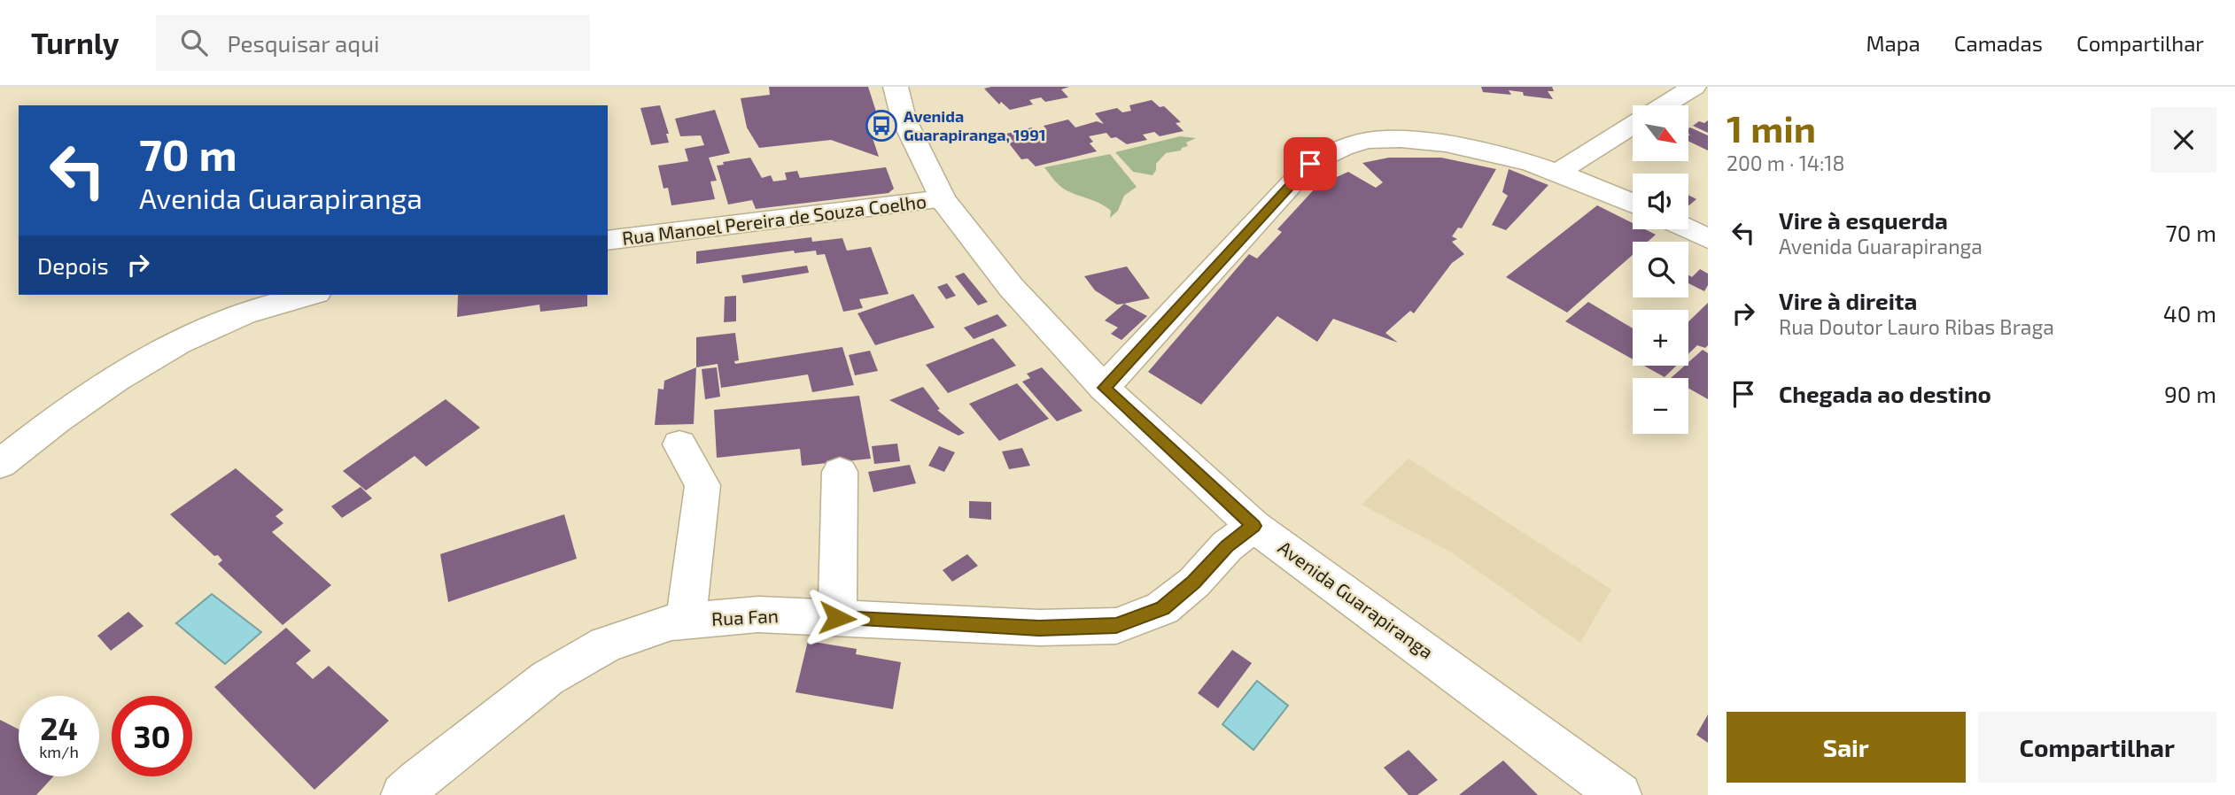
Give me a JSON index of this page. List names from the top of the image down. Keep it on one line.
{"streets":{"street":["Rua Manoel Pereira de Souza Coelho","Avenida Guarapiranga","Rua Fan"]},"crossings":[["Rua Manoel Pereira de Souza Coelho","Avenida Guarapiranga"],["Avenida Guarapiranga","Rua Fan"]],"places":{"bus stop":["Avenida Guarapiranga, 1991"]},"north":"bottom right","page":{"header":"Turnly","search":"Pesquisar aqui","nav":["Mapa","Camadas","Compartilhar"],"heading":["1 min","200 m · 14:18"],"map_buttons":["+","−"],"turn":["70 m","Avenida Guarapiranga"],"list":[{"name":"Vire à esquerda","note":"Avenida Guarapiranga","value":"70 m"},{"name":"Vire à direita","note":"Rua Doutor Lauro Ribas Braga","value":"40 m"},{"name":"Chegada ao destino","value":"90 m"}],"then":"Depois","speed":"24 km/h","limit":"30","buttons":["Sair","Compartilhar"]}}
